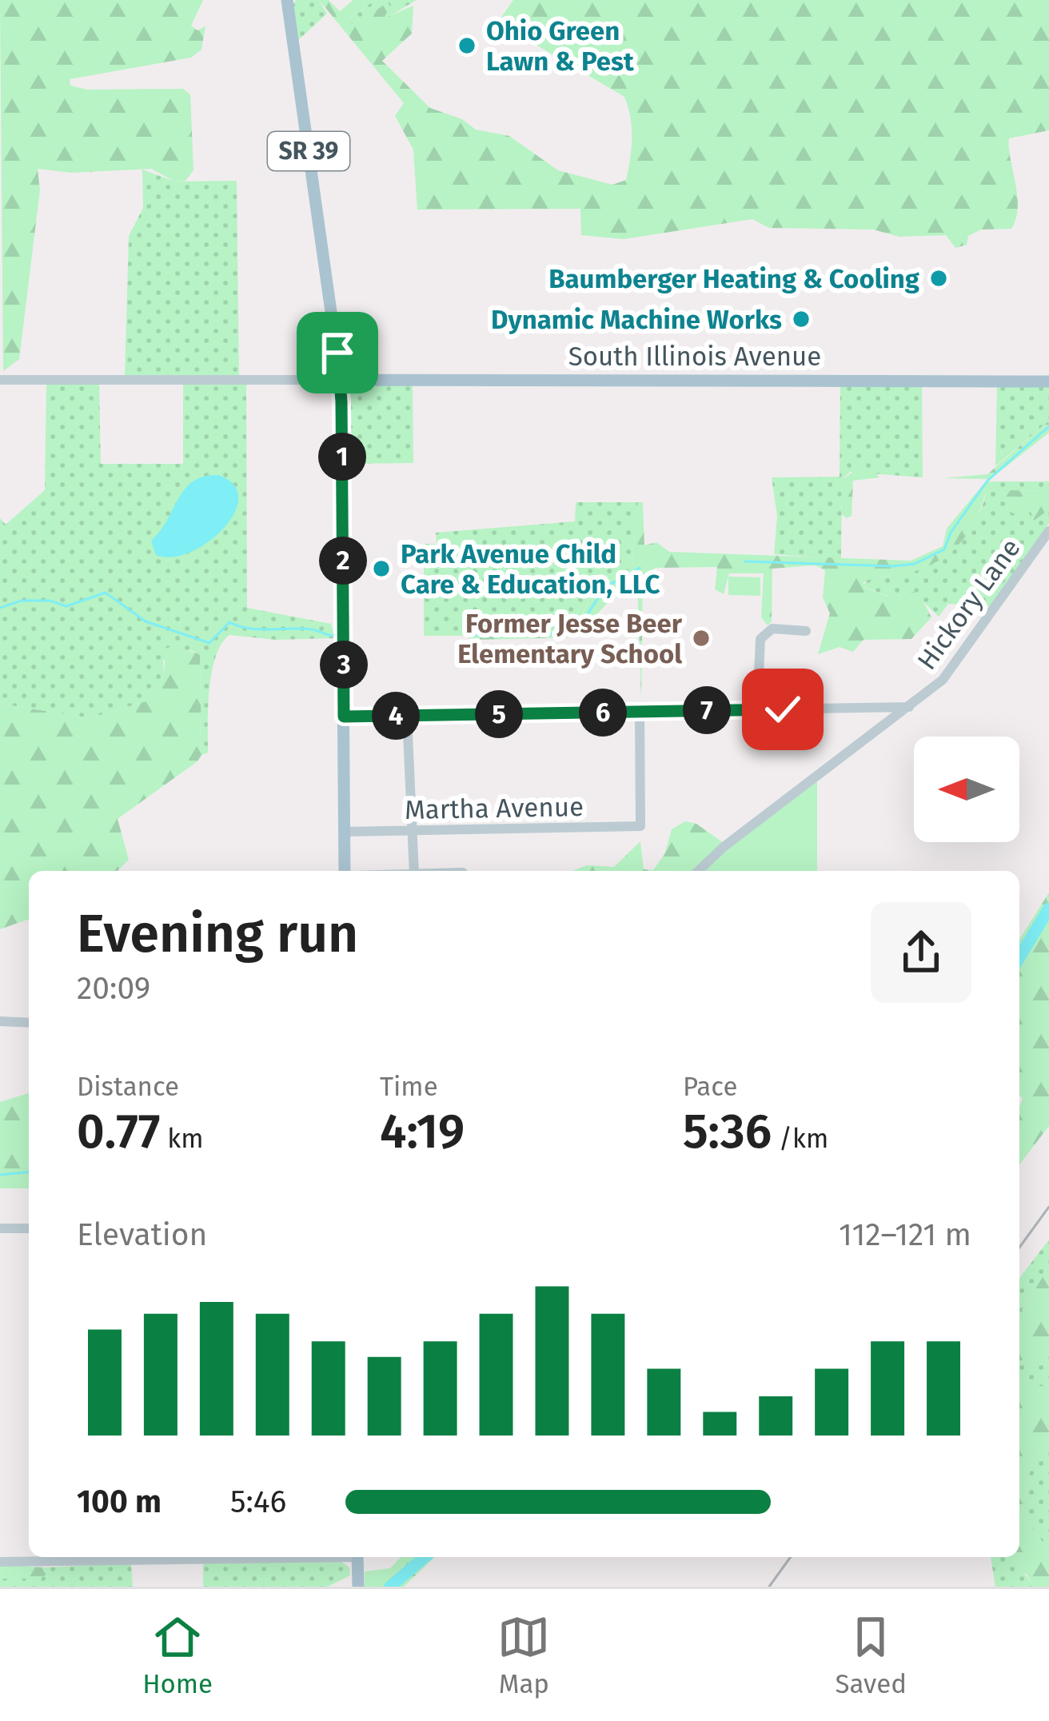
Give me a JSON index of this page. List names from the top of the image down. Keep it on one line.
{"streets":{"main road":["SR 39","South Illinois Avenue"],"street":["Hickory Lane","Martha Avenue"]},"crossings":[["SR 39","South Illinois Avenue"],["SR 39","Martha Avenue"]],"places":["Ohio Green Lawn & Pest","Baumberger Heating & Cooling","Dynamic Machine Works","Park Avenue Child Care & Education, LLC","Former Jesse Beer Elementary School"],"north":"left","page":{"pins":["1","2","3","7","6","5","4"],"heading":["Evening run","20:09"],"stats":[["Distance","0.77 km"],["Time","4:19"],["Pace","5:36 /km"]],"chart":["Elevation","112–121 m"],"list":[{"name":"100 m","note":"5:46"}],"tabs":["Home","Map","Saved"]}}
